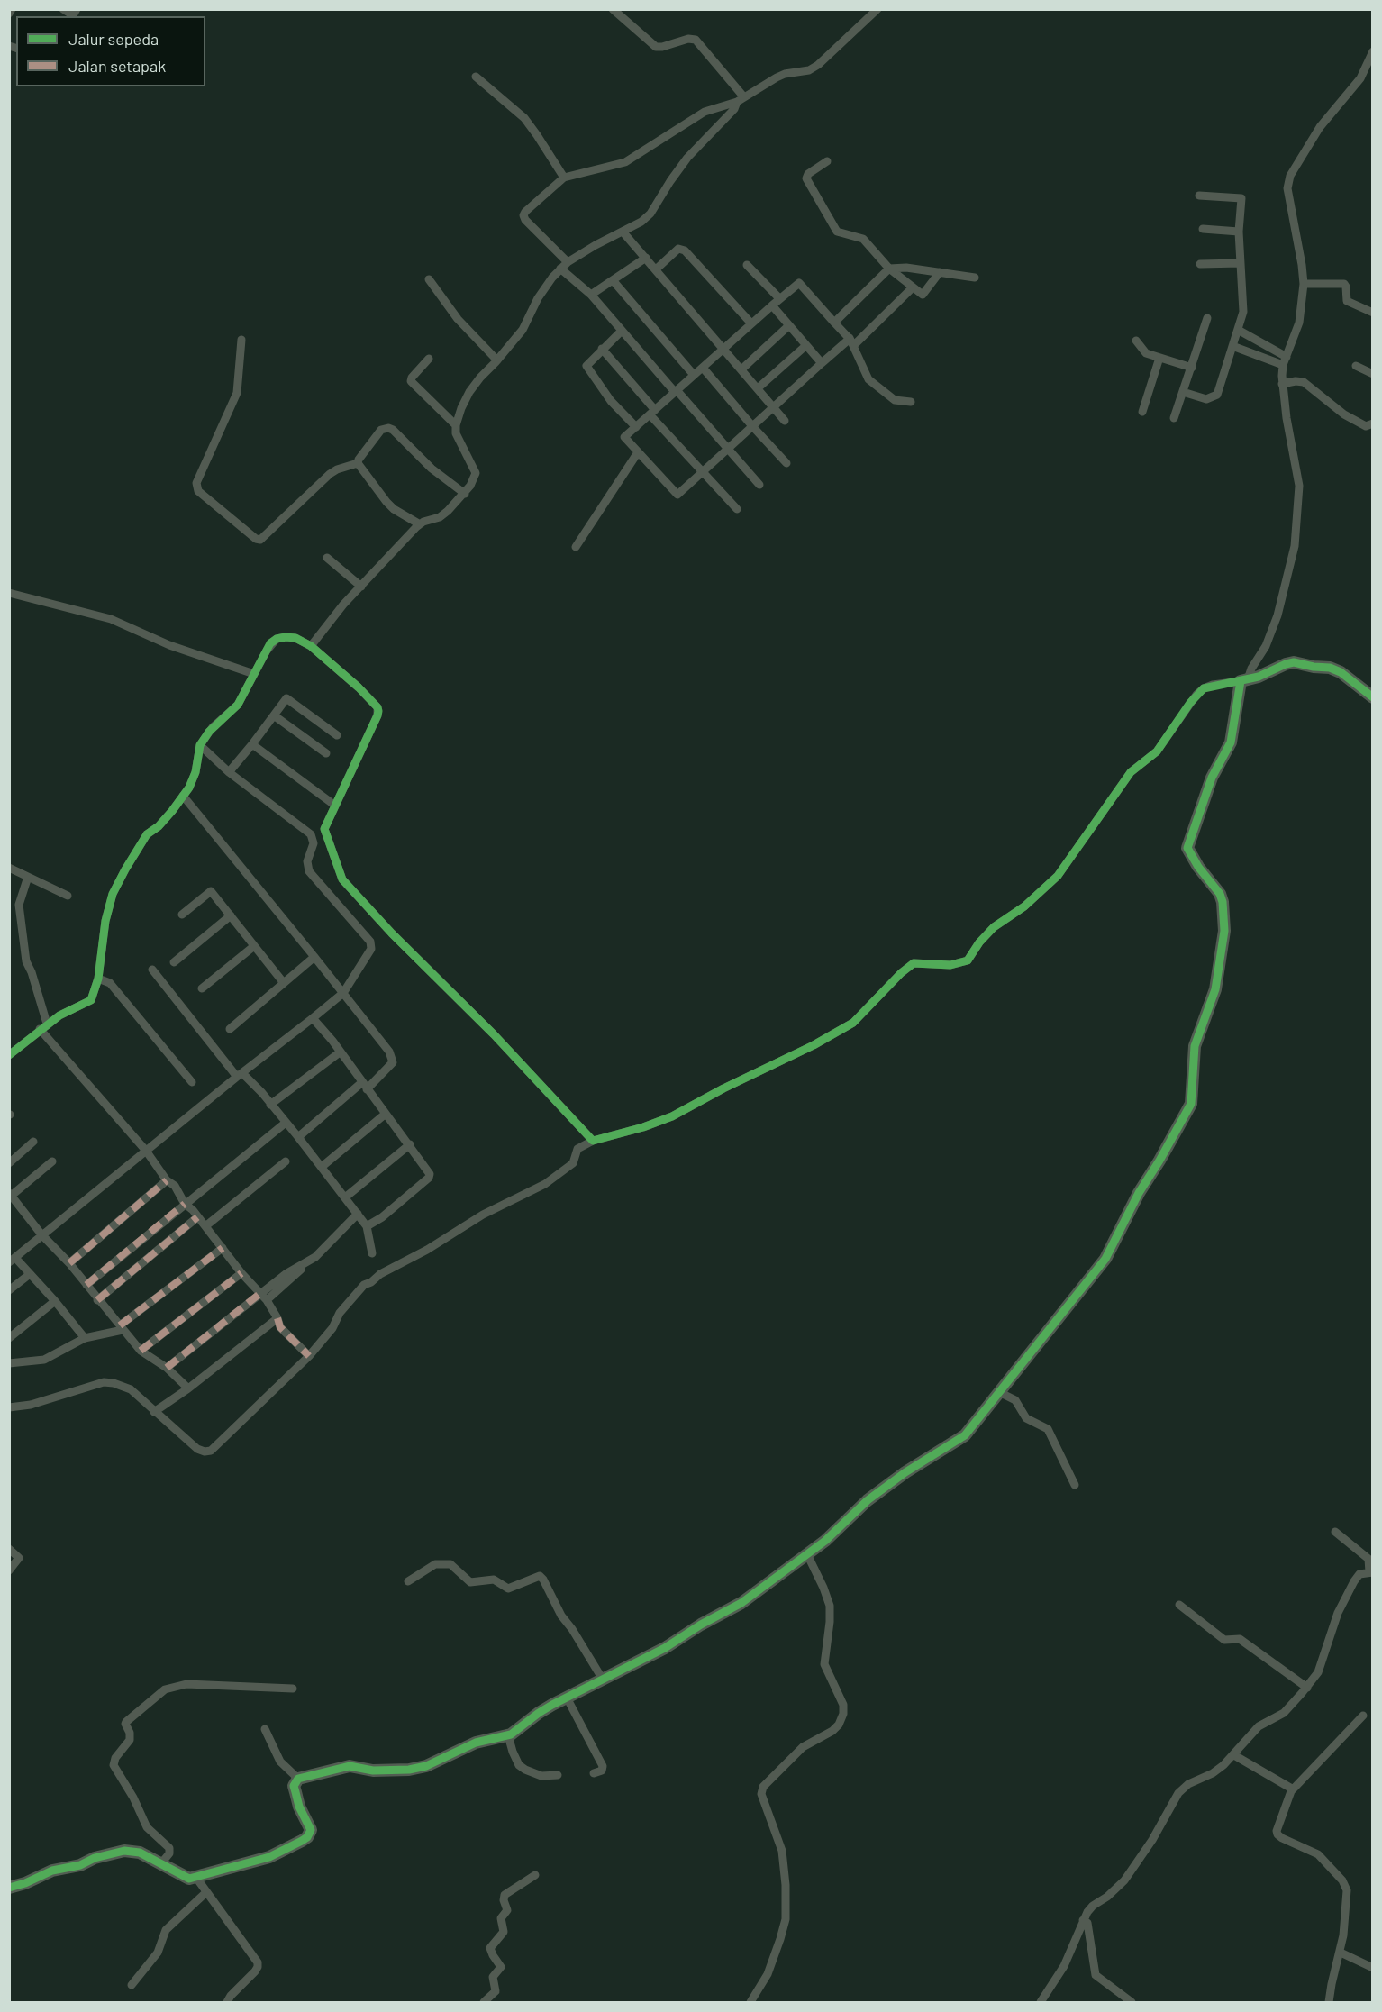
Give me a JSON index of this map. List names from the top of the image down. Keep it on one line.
{"legend":["Jalur sepeda","Jalan setapak"]}
